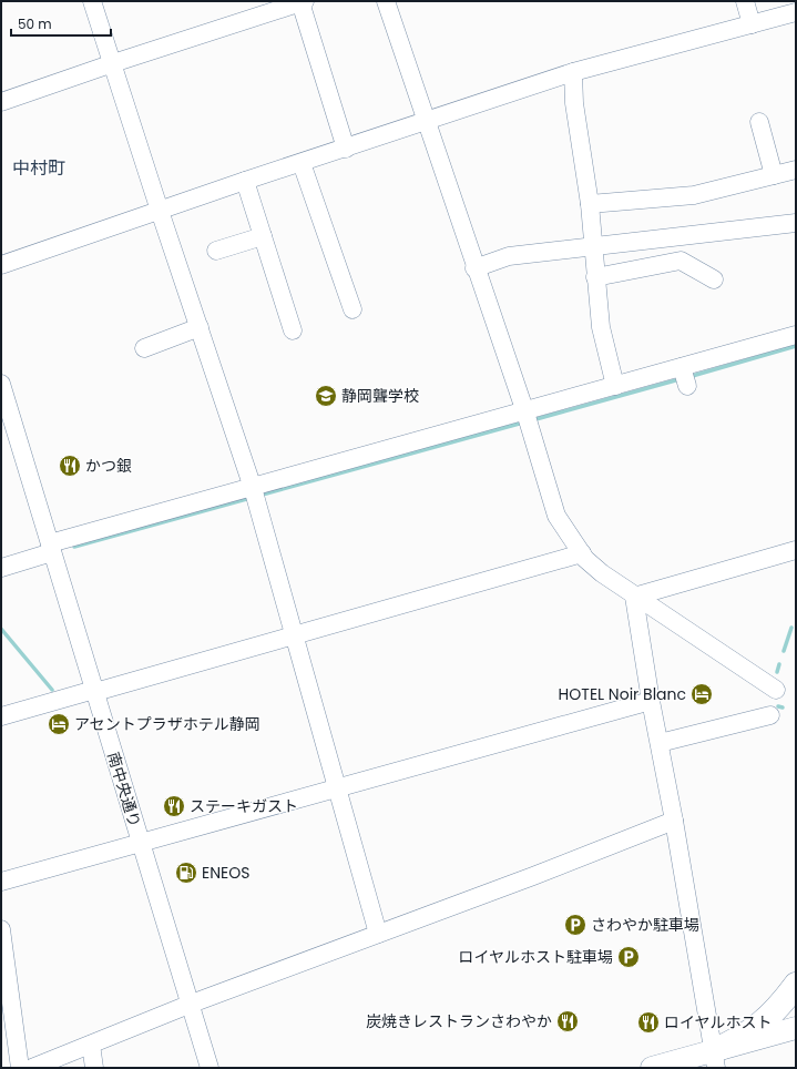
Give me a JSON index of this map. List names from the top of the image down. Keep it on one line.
{"streets":{"street":["南中央通り"]},"districts":["中村町"],"places":{"school or university":["静岡聾学校"],"restaurant":["かつ銀","ステーキガスト","炭焼きレストランさわやか","ロイヤルホスト"],"hotel":["HOTEL Noir Blanc","アセントプラザホテル静岡"],"fuel station":["ENEOS"],"parking":["さわやか駐車場","ロイヤルホスト駐車場"]},"scale_bar":"50 m"}
